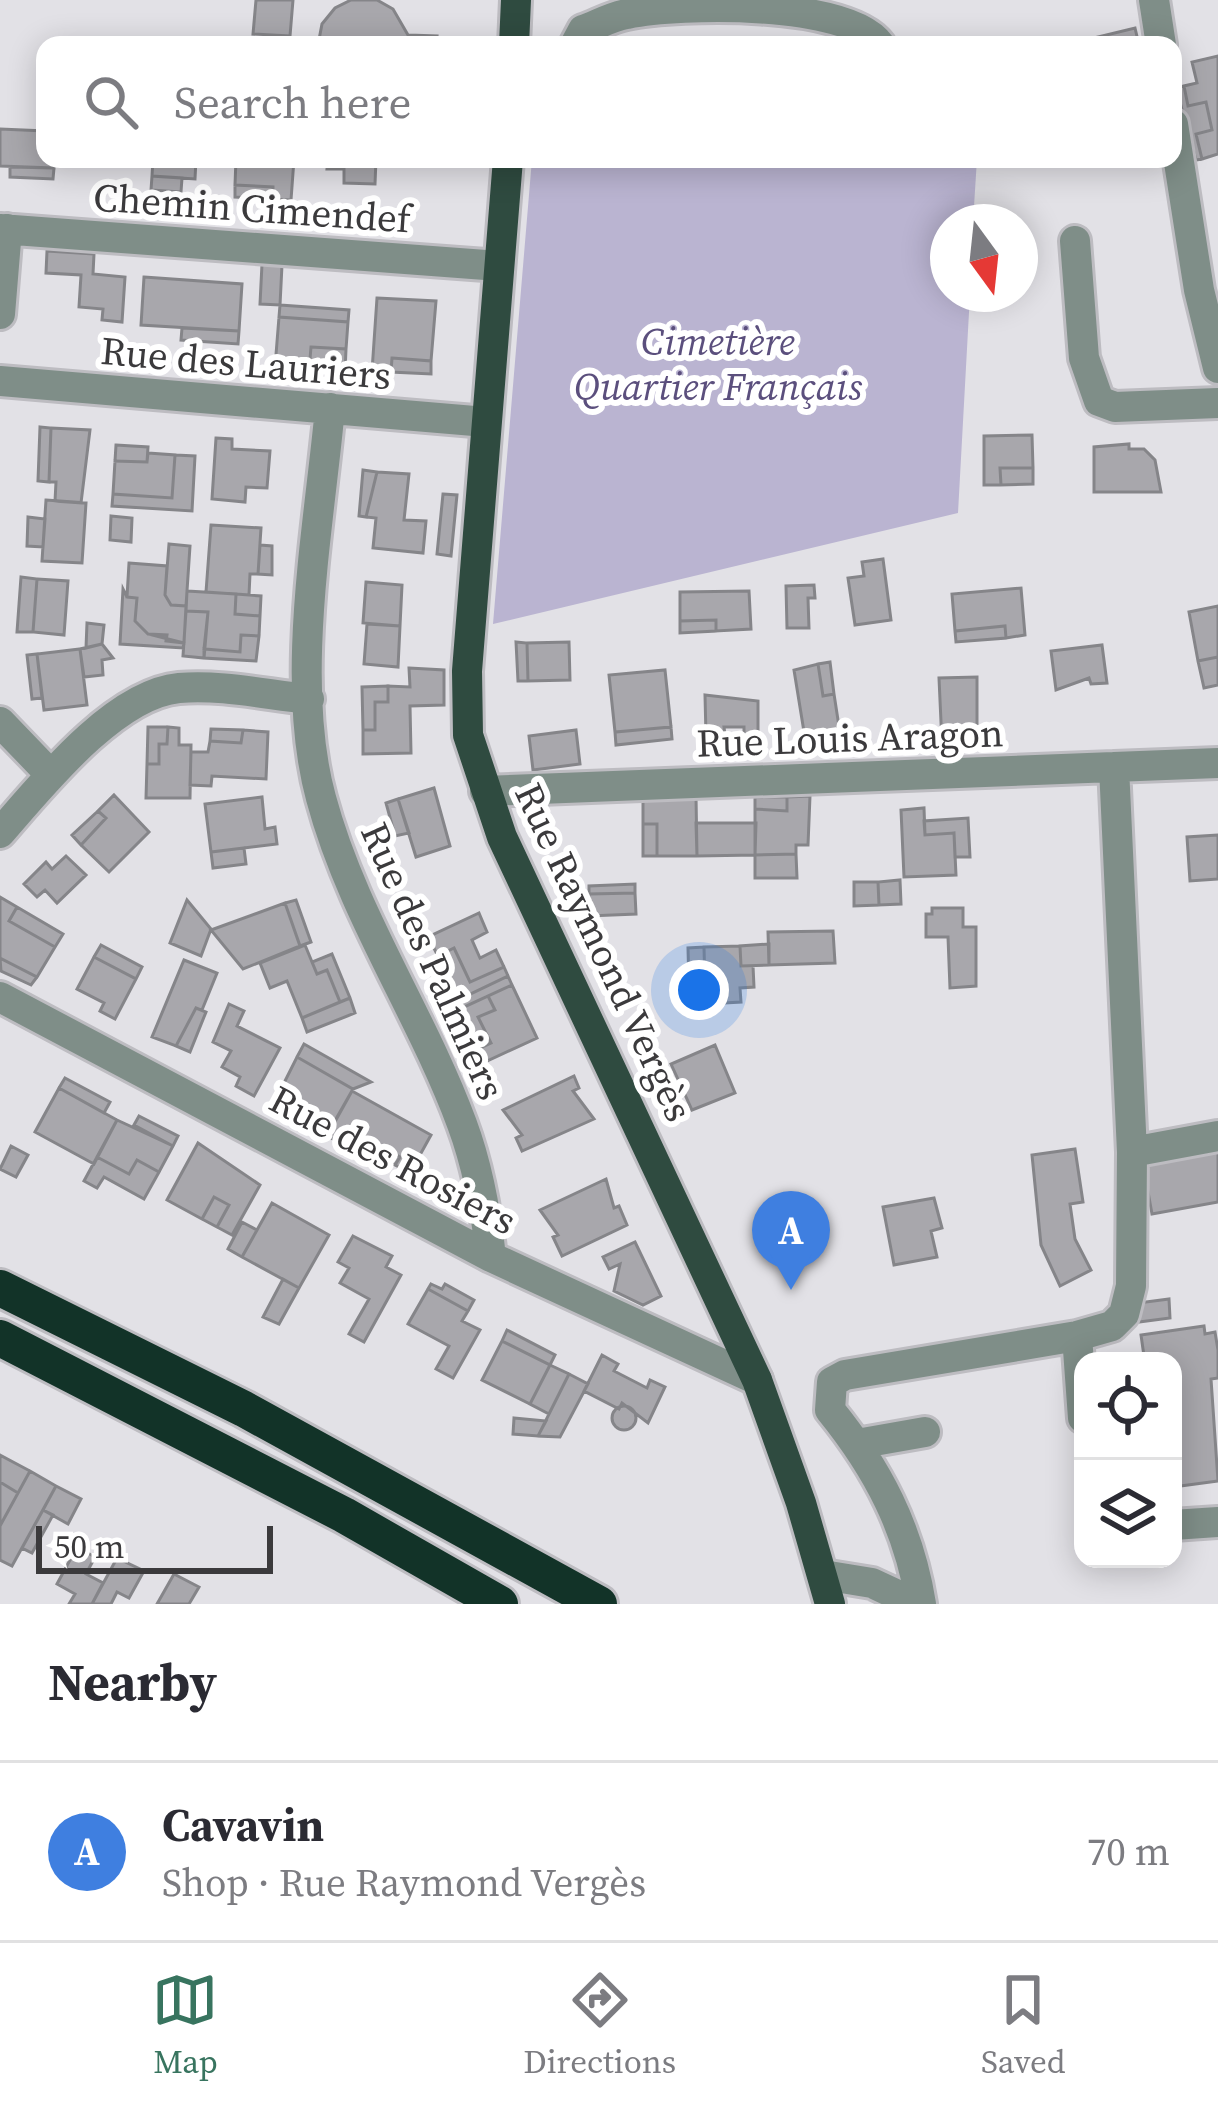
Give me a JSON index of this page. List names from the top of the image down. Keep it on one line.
{"streets":{"main road":["Rue Raymond Vergès"],"street":["Chemin Cimendef","Rue des Lauriers","Rue Louis Aragon","Rue des Palmiers","Rue des Rosiers"]},"crossings":[["Chemin Cimendef","Rue Raymond Vergès"],["Rue des Lauriers","Rue Raymond Vergès"],["Rue des Lauriers","Rue des Palmiers"],["Rue Louis Aragon","Rue Raymond Vergès"],["Rue Raymond Vergès","Rue des Rosiers"],["Rue des Palmiers","Rue des Rosiers"]],"parks":["Cimetière Quartier Français"],"scale_bar":"50 m","north":"bottom","page":{"search":"Search here","pins":"A","scale":"50 m","heading":"Nearby","list":[{"mark":"A","name":"Cavavin","note":"Shop · Rue Raymond Vergès","value":"70 m"}],"nav":["Map","Directions","Saved"]}}
